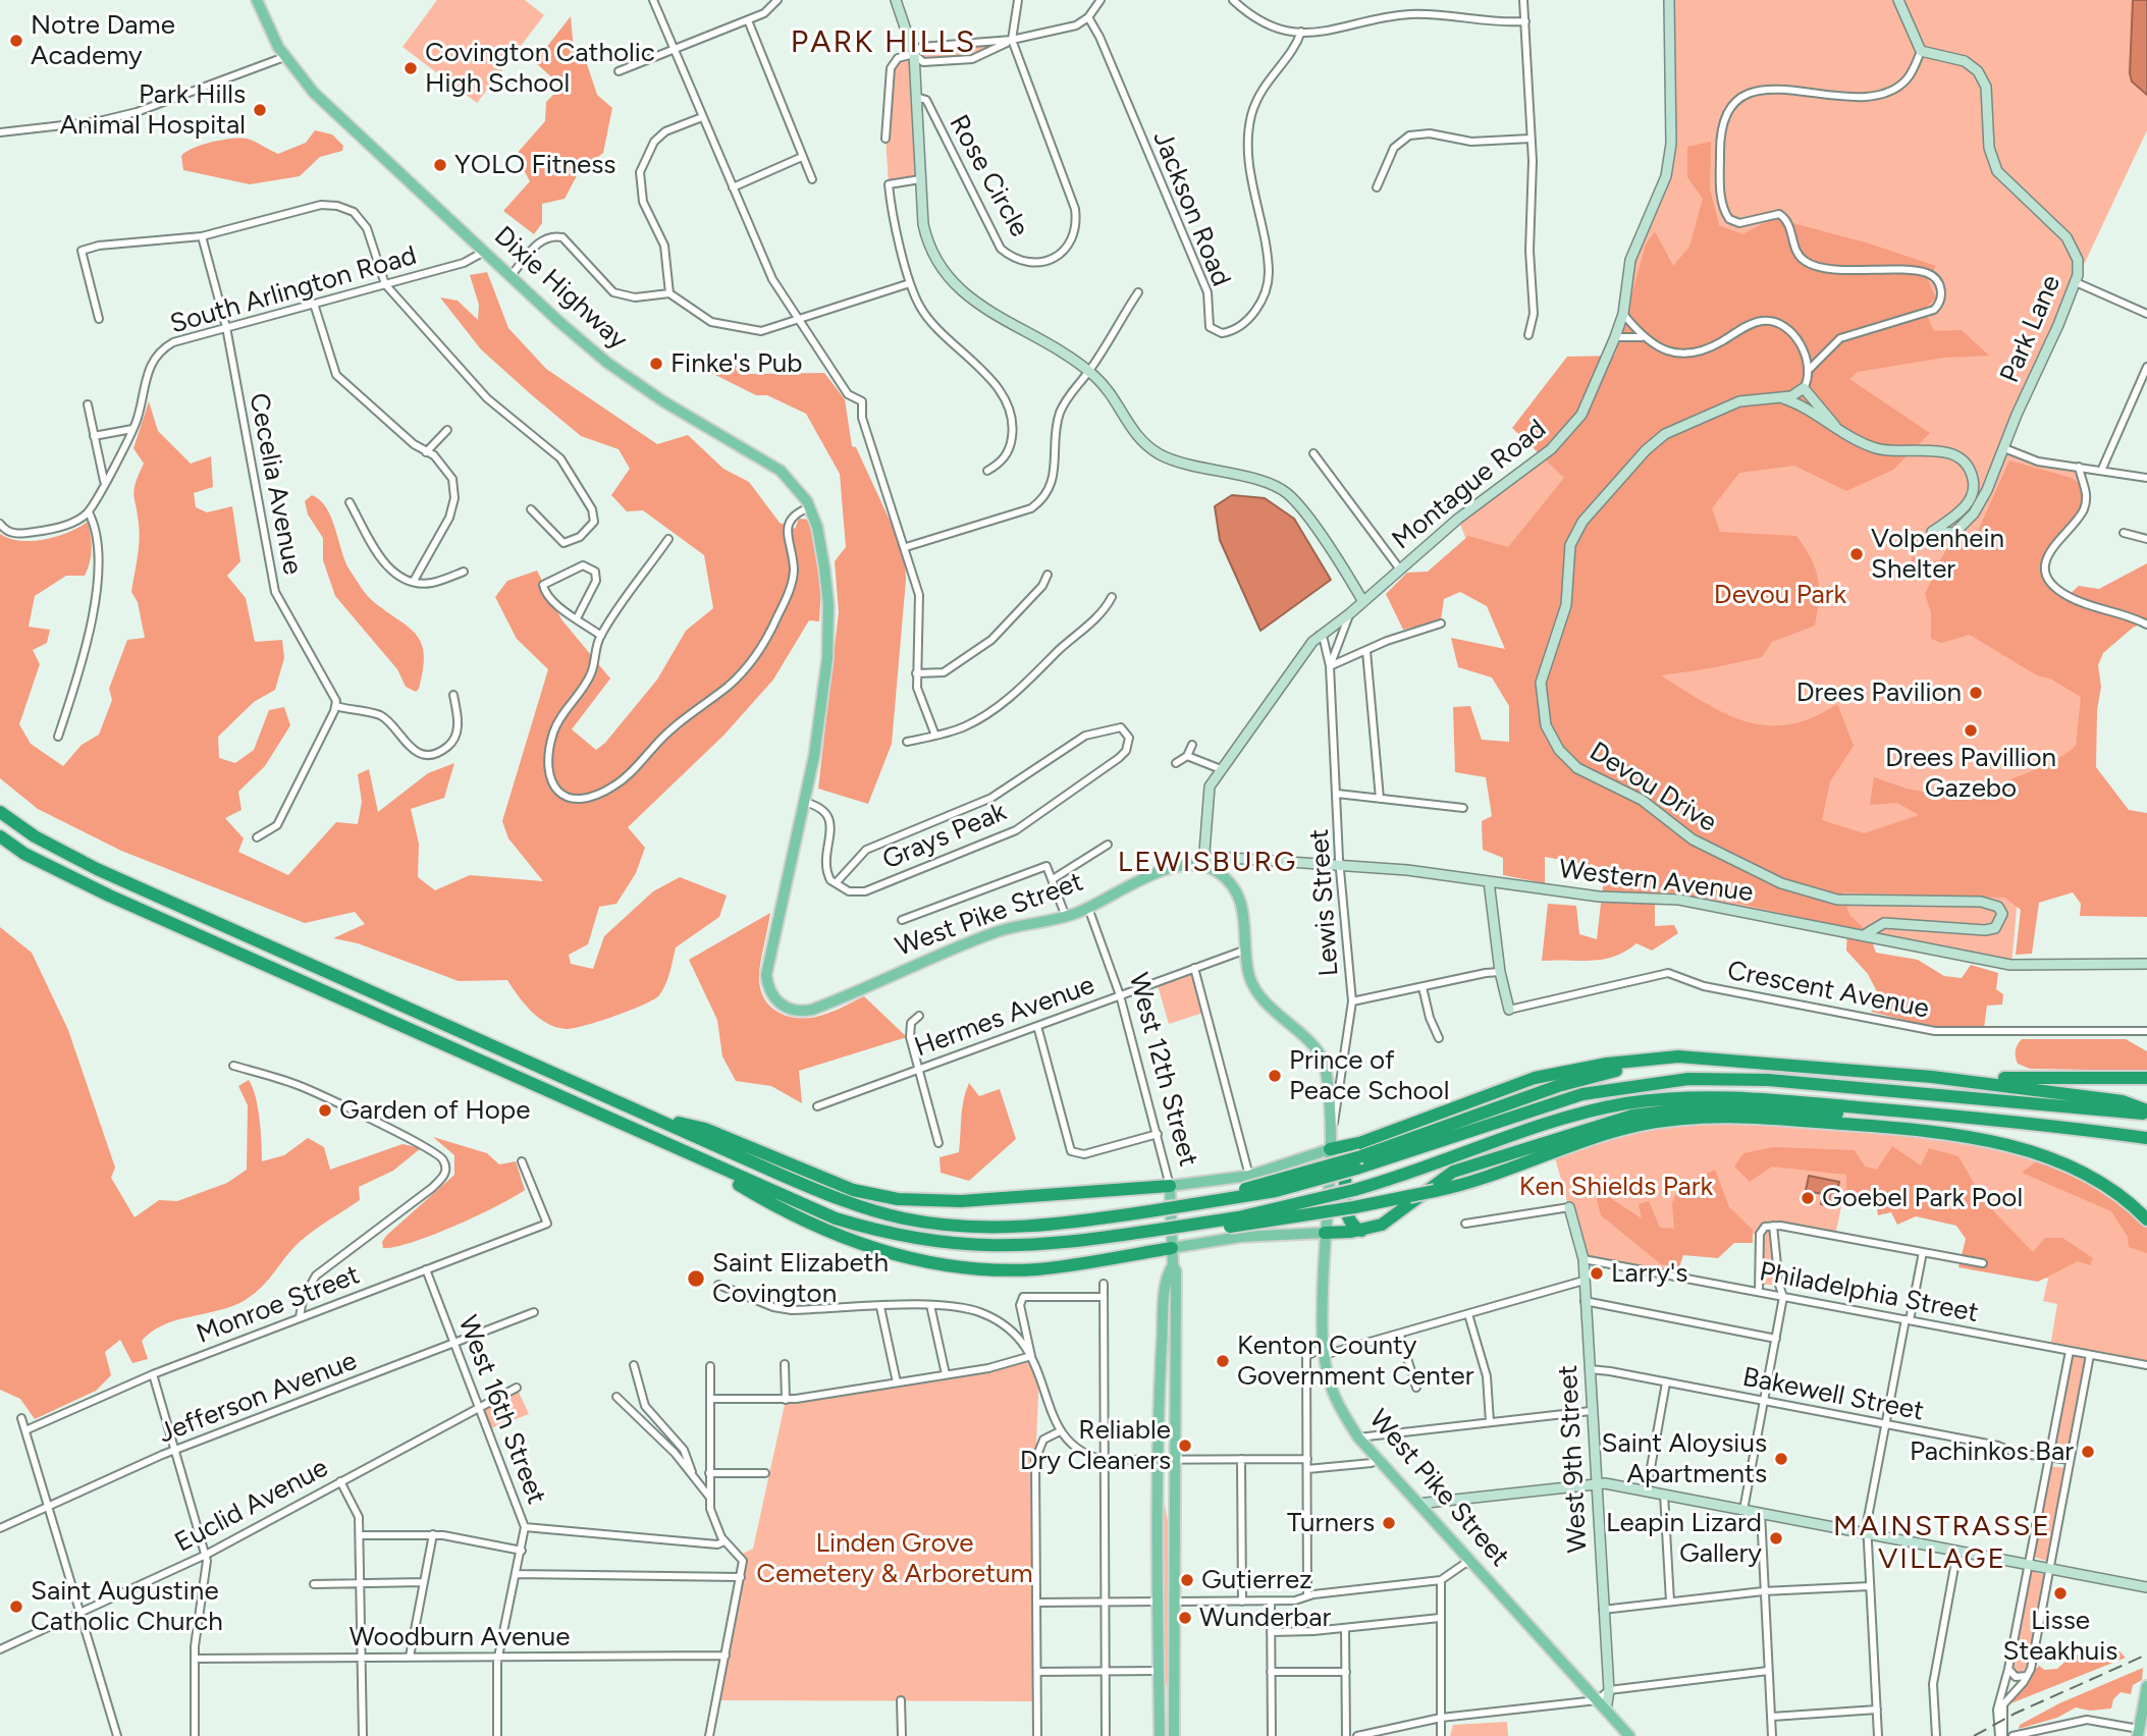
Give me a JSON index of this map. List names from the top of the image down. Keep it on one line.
{"streets":{"main road":["Dixie Highway","West Pike Street","West 12th Street"],"street":["Rose Circle","Jackson Road","South Arlington Road","Park Lane","Cecelia Avenue","Montague Road","Devou Drive","Grays Peak","Western Avenue","Lewis Street","Crescent Avenue","Hermes Avenue","Philadelphia Street","Monroe Street","Bakewell Street","Jefferson Avenue","West 16th Street","West 9th Street","Euclid Avenue","Woodburn Avenue"]},"crossings":[["Dixie Highway","South Arlington Road"],["Dixie Highway","West Pike Street"],["South Arlington Road","Cecelia Avenue"],["Montague Road","Western Avenue"],["Montague Road","Lewis Street"],["Montague Road","West Pike Street"],["Devou Drive","Western Avenue"],["Western Avenue","Lewis Street"],["Western Avenue","West Pike Street"],["Lewis Street","West Pike Street"],["West Pike Street","Hermes Avenue"],["West Pike Street","West 12th Street"],["West Pike Street","West 9th Street"],["Hermes Avenue","West 12th Street"],["Philadelphia Street","West 9th Street"],["Monroe Street","West 16th Street"],["Bakewell Street","West 9th Street"],["Jefferson Avenue","West 16th Street"],["West 16th Street","Euclid Avenue"],["West 16th Street","Woodburn Avenue"]],"districts":["PARK HILLS","LEWISBURG","MAINSTRASSE VILLAGE"],"parks":["Devou Park","Ken Shields Park","Linden Grove Cemetery & Arboretum"],"places":["Notre Dame Academy","Covington Catholic High School","Park Hills Animal Hospital","YOLO Fitness","Finke's Pub","Volpenhein Shelter","Drees Pavilion","Drees Pavillion Gazebo","Prince of Peace School","Garden of Hope","Goebel Park Pool","Larry's","Saint Elizabeth Covington","Kenton County Government Center","Reliable Dry Cleaners","Pachinkos Bar","Saint Aloysius Apartments","Turners","Leapin Lizard Gallery","Gutierrez","Lisse Steakhuis","Saint Augustine Catholic Church","Wunderbar"]}
